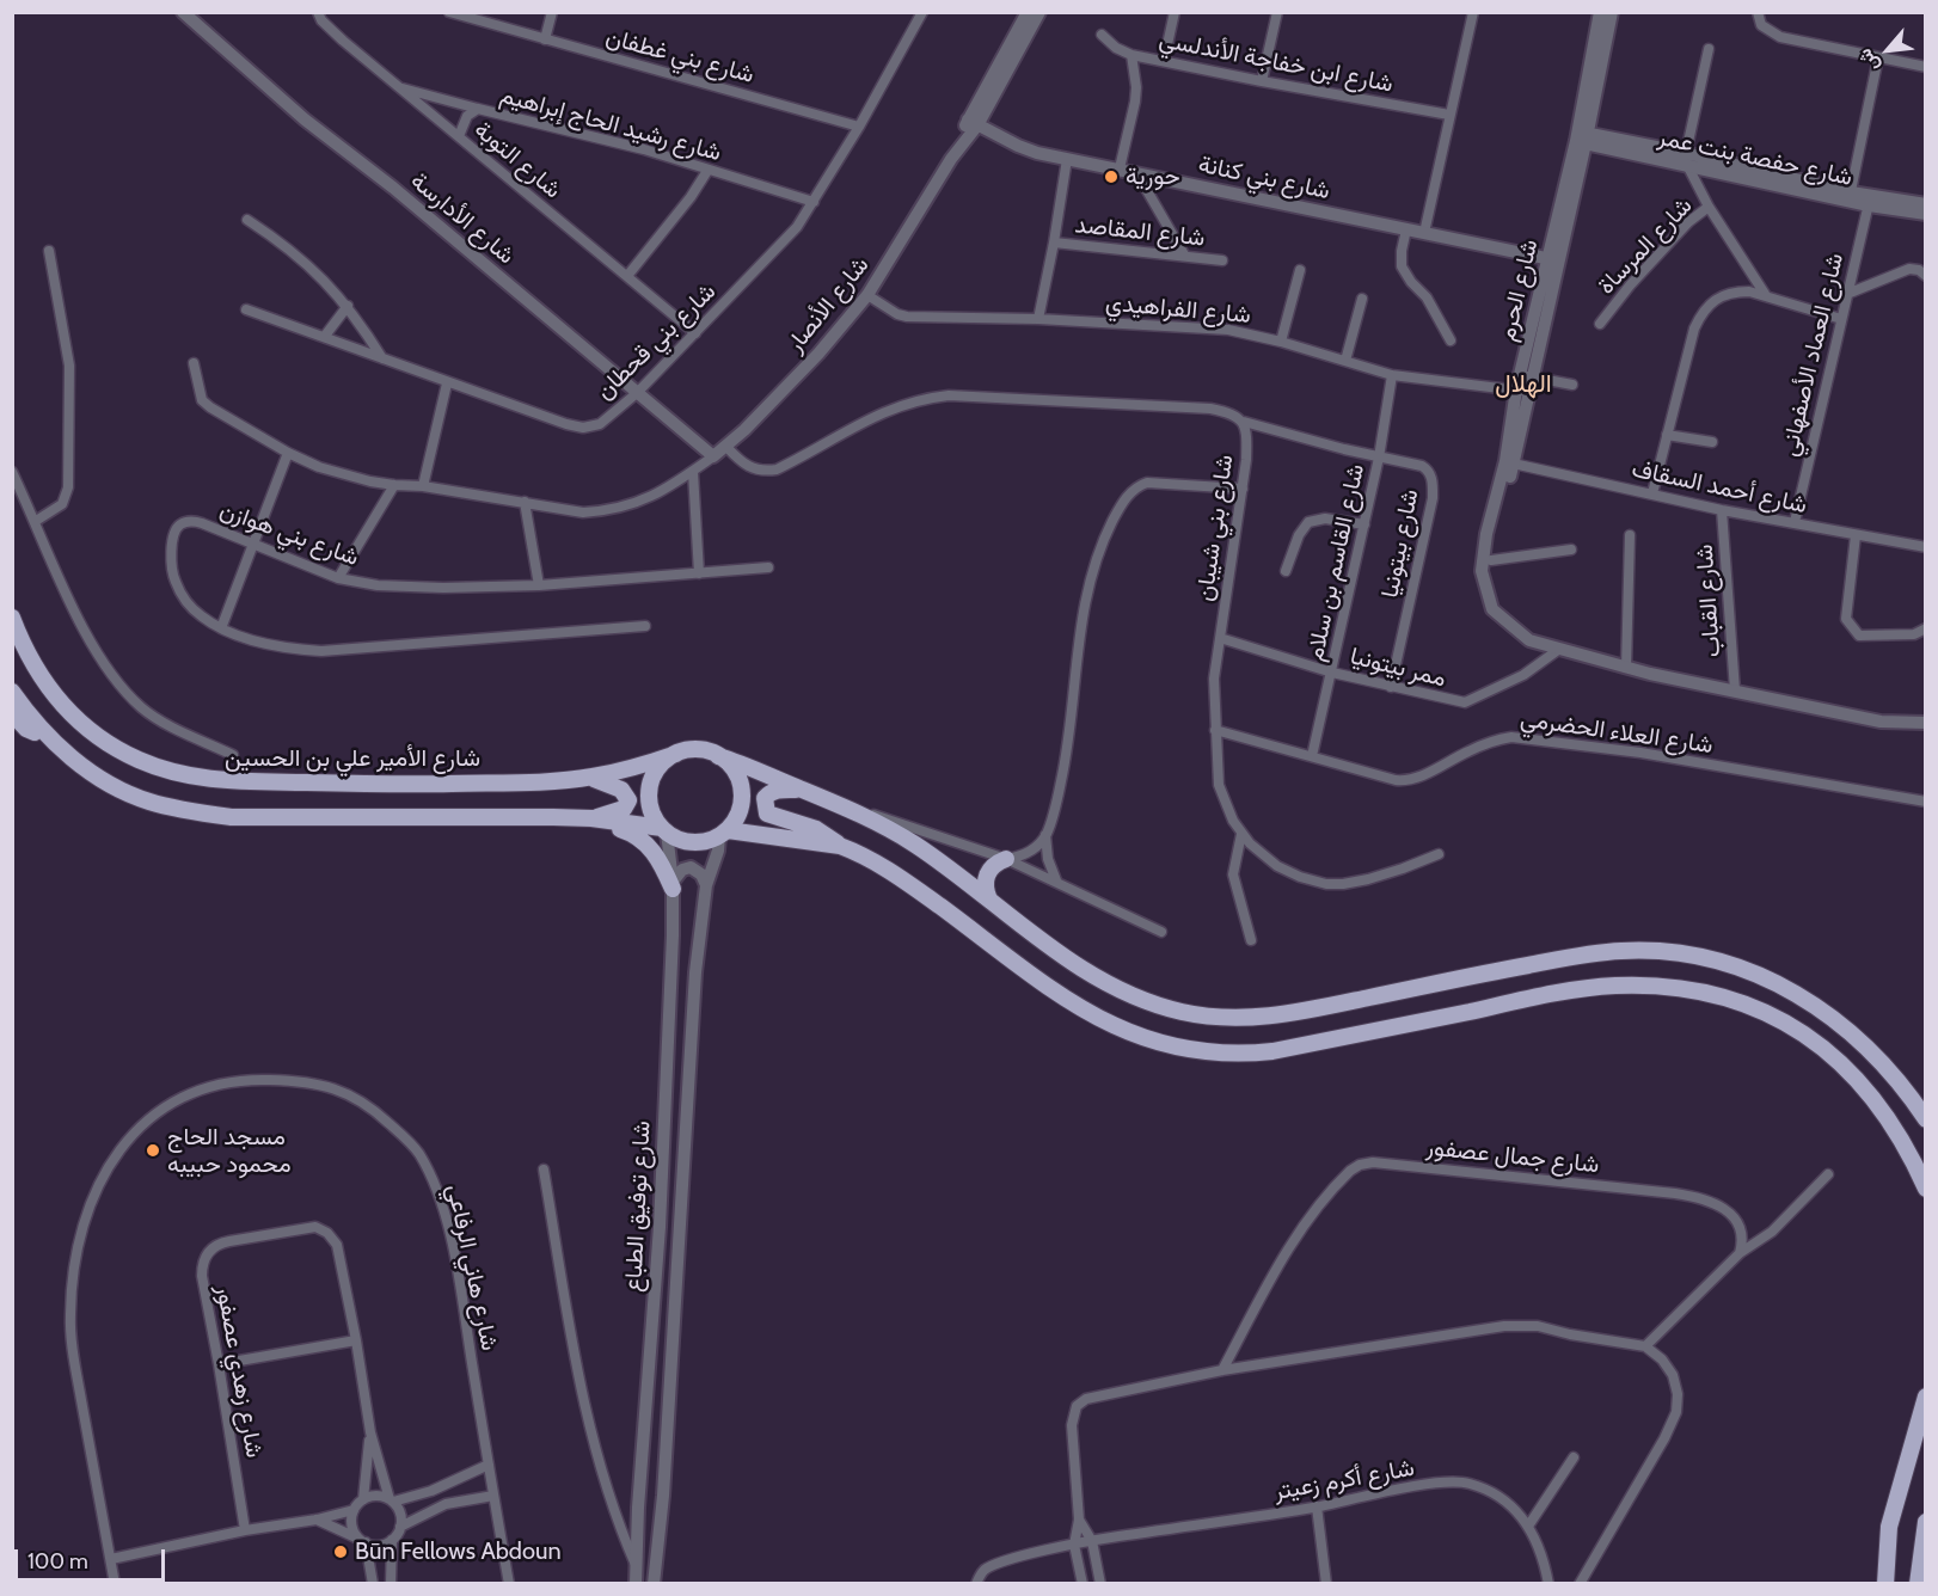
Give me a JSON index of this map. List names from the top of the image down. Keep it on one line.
{"streets":{"main road":["شارع الأمير علي بن الحسين"],"street":["شارع بني غطفان","شارع ابن خفاجة الأندلسي","شارع رشيد الحاج إبراهيم","شارع حفصة بنت عمر","شارع التوبة","شارع بني كنانة","شارع الأدارسة","شارع المقاصد","شارع المرساة","شارع الحرم","شارع الأنصار","شارع الفراهيدي","شارع بني قحطان","شارع العماد الأصفهاني","شارع أحمد السقاف","شارع بني شيبان","شارع بني هوازن","شارع بيتونيا","شارع القاسم بن سلام","شارع القباب","ممر بيتونيا","شارع العلاء الحضرمي","شارع جمال عصفور","شارع توفيق الطباع","شارع هاني الرفاعي","شارع زهدي عصفور","شارع أكرم زعيتر"]},"crossings":[["شارع بني غطفان","شارع بني قحطان"],["شارع رشيد الحاج إبراهيم","شارع التوبة"],["شارع رشيد الحاج إبراهيم","شارع بني قحطان"],["شارع حفصة بنت عمر","شارع الحرم"],["شارع حفصة بنت عمر","شارع العماد الأصفهاني"],["شارع التوبة","شارع بني قحطان"],["شارع بني كنانة","شارع الحرم"],["شارع بني كنانة","شارع الأنصار"],["شارع الأدارسة","شارع الأنصار"],["شارع الأدارسة","شارع بني قحطان"],["شارع الحرم","شارع الفراهيدي"],["شارع الحرم","شارع أحمد السقاف"],["شارع الحرم","شارع القباب"],["شارع الحرم","ممر بيتونيا"],["شارع الأنصار","شارع الفراهيدي"],["شارع الفراهيدي","شارع القاسم بن سلام"],["شارع العماد الأصفهاني","شارع أحمد السقاف"],["شارع أحمد السقاف","شارع القباب"],["شارع بني شيبان","شارع بيتونيا"],["شارع بني شيبان","ممر بيتونيا"],["شارع بني شيبان","شارع العلاء الحضرمي"],["شارع بيتونيا","شارع القاسم بن سلام"],["شارع بيتونيا","ممر بيتونيا"],["شارع القاسم بن سلام","ممر بيتونيا"],["شارع القاسم بن سلام","شارع العلاء الحضرمي"],["شارع الأمير علي بن الحسين","شارع توفيق الطباع"]],"districts":["الهلال"],"places":["حورية","مسجد الحاج محمود حبيبه","Būn Fellows Abdoun"],"scale_bar":"100 m","north":"bottom left"}
